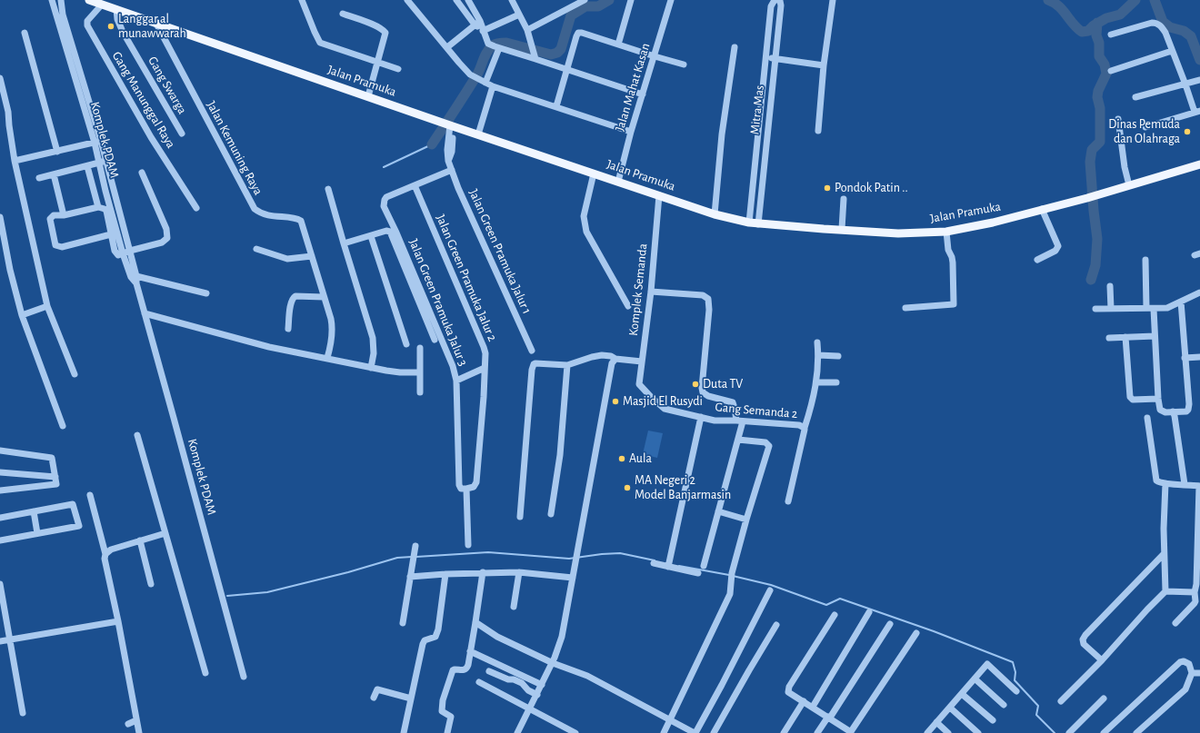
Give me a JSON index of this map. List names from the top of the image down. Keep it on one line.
{"streets":{"main road":["Jalan Pramuka"],"street":["Gang Swarga","Jalan Mahat Kasan","Gang Manunggal Raya","Mitra Mas","Komplek PDAM","Jalan Kemuning Raya","Jalan Green Pramuka Jalur 1","Jalan Green Pramuka Jalur 2","Komplek Semanda","Jalan Green Pramuka Jalur 3","Gang Semanda 2"]},"crossings":[["Jalan Pramuka","Gang Swarga"],["Jalan Pramuka","Jalan Mahat Kasan"],["Jalan Pramuka","Gang Manunggal Raya"],["Jalan Pramuka","Mitra Mas"],["Jalan Pramuka","Jalan Kemuning Raya"],["Jalan Pramuka","Jalan Green Pramuka Jalur 1"],["Jalan Pramuka","Komplek Semanda"],["Jalan Green Pramuka Jalur 2","Jalan Green Pramuka Jalur 3"],["Komplek Semanda","Gang Semanda 2"]],"places":["Langgar al munawwarah","Dinas Pemuda dan Olahraga","Pondok Patin ..","Duta TV","Masjid El Rusydi","Aula","MA Negeri 2 Model Banjarmasin"]}
